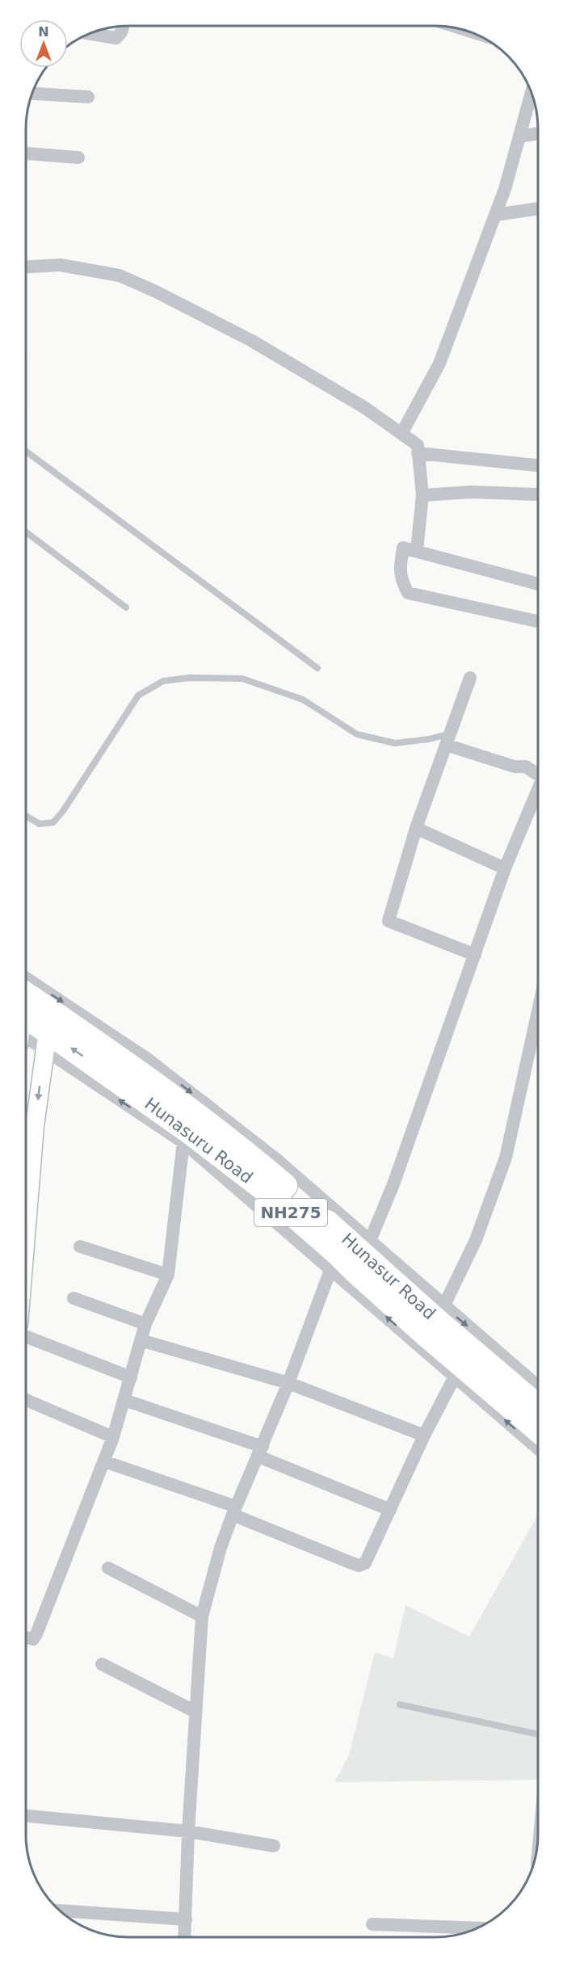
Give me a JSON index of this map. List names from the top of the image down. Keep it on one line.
{"streets":{"highway":["Hunasuru Road","NH275","Hunasur Road"]},"crossings":[["Hunasuru Road","Hunasur Road"]],"one_way":["Hunasuru Road"],"north":"top"}
